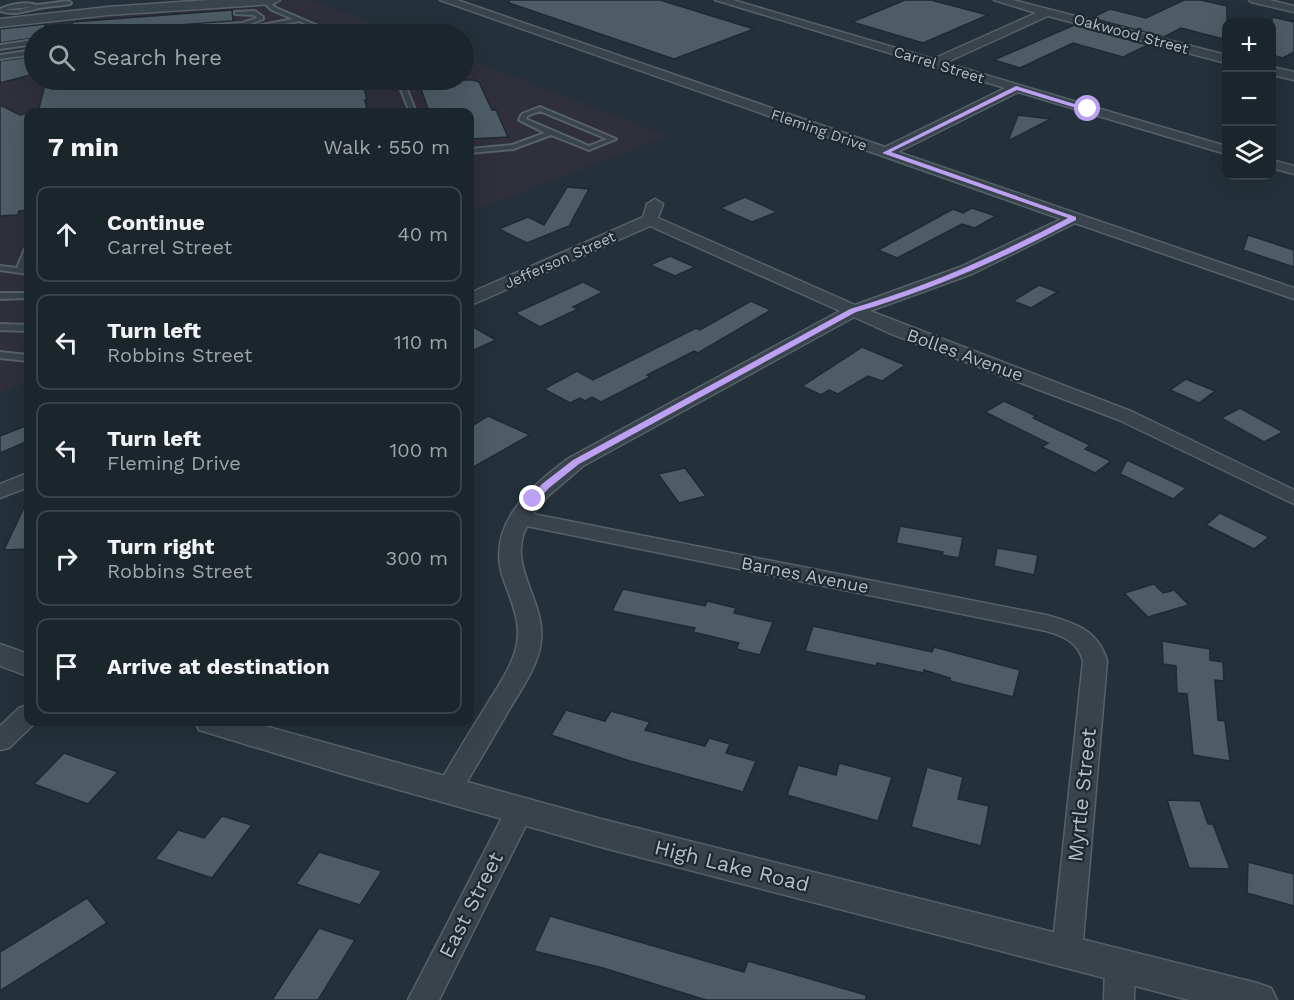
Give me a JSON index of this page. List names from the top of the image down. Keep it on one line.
{"streets":{"street":["Oakwood Street","Carrel Street","Fleming Drive","Jefferson Street","Bolles Avenue","Barnes Avenue","Myrtle Street","High Lake Road","East Street"]},"crossings":[["Jefferson Street","Bolles Avenue"],["Barnes Avenue","Myrtle Street"],["Myrtle Street","High Lake Road"],["High Lake Road","East Street"]],"page":{"map_buttons":["+","−"],"search":"Search here","heading":["7 min","Walk · 550 m"],"list":[["Continue","Carrel Street","40 m"],["Turn left","Robbins Street","110 m"],["Turn left","Fleming Drive","100 m"],["Turn right","Robbins Street","300 m"],"Arrive at destination"]}}
